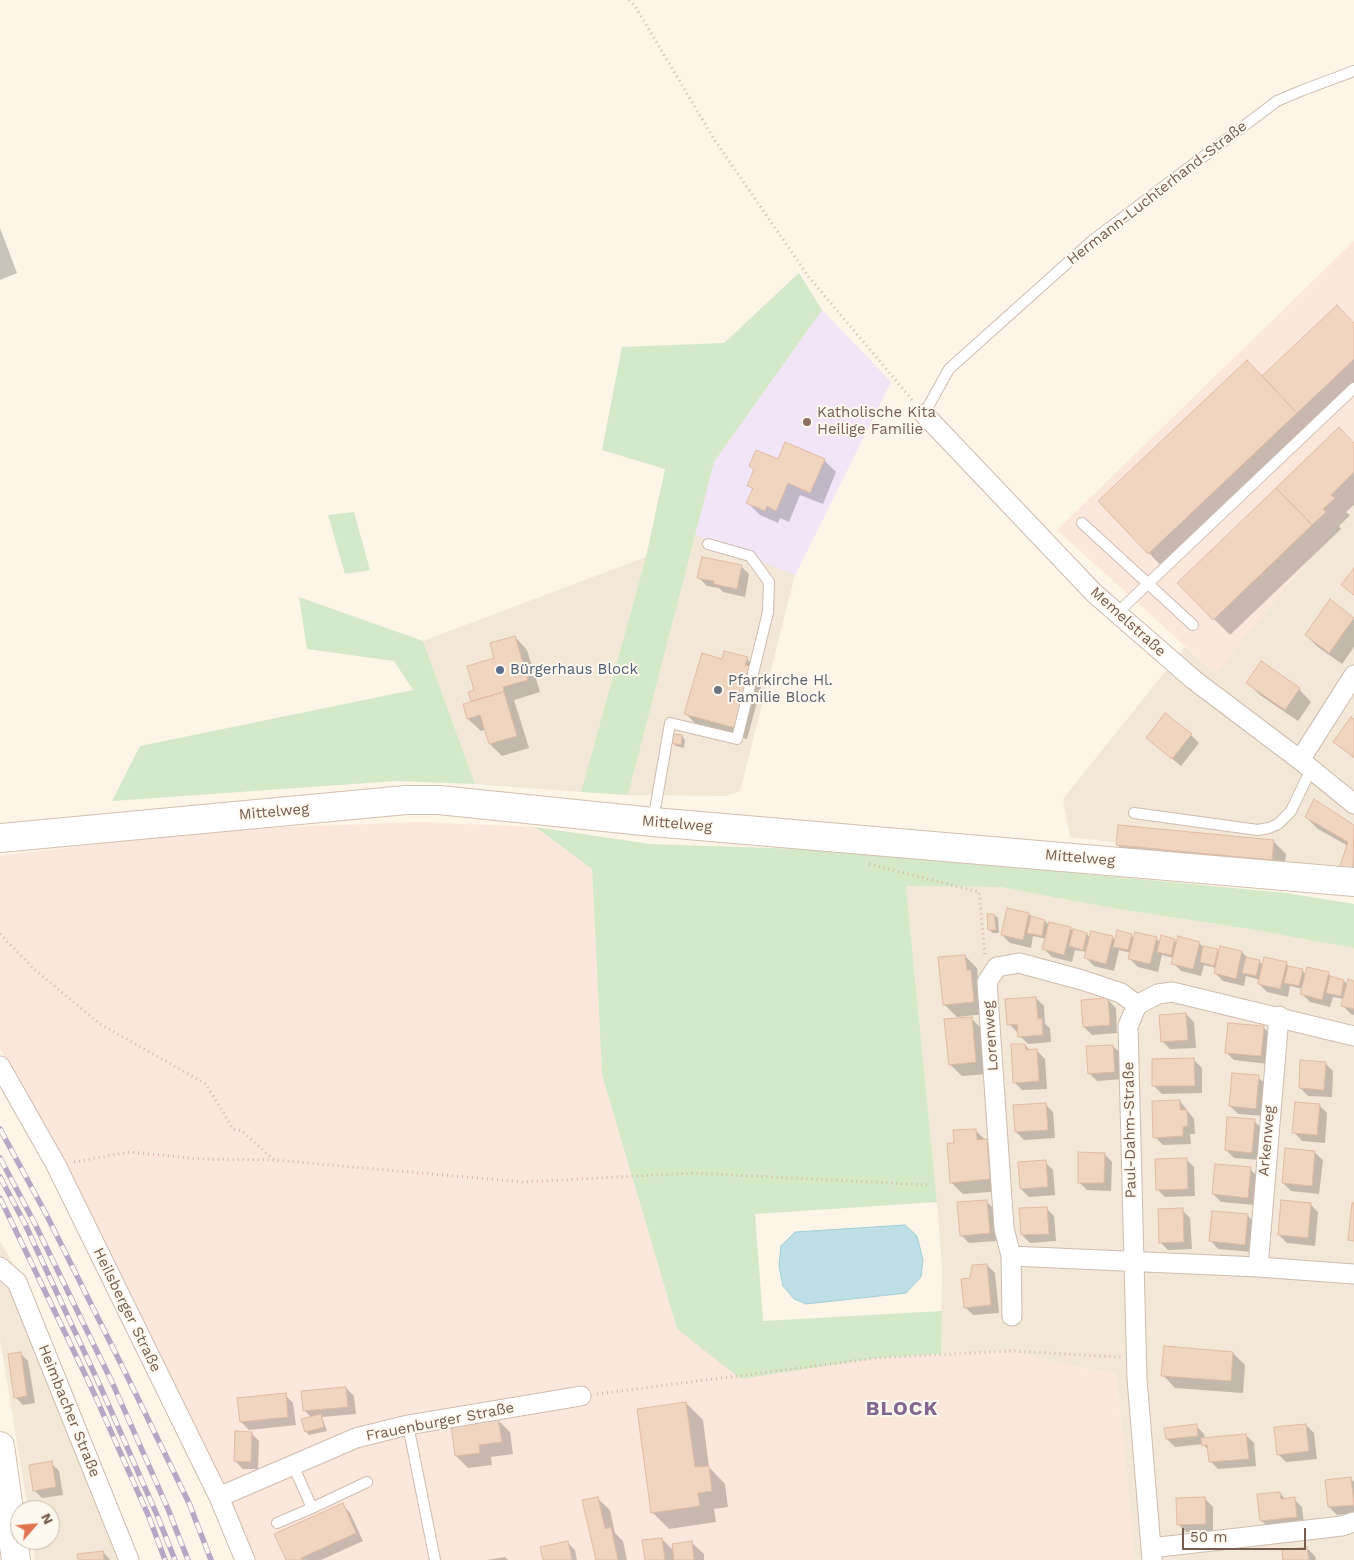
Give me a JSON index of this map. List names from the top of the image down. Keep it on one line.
{"streets":{"main road":["Mittelweg"],"street":["Memelstraße","Lorenweg","Paul-Dahm-Straße","Arkenweg","Heilsberger Straße","Heimbacher Straße","Frauenburger Straße"],"lane":["Hermann-Luchterhand-Straße"]},"crossings":[["Hermann-Luchterhand-Straße","Memelstraße"],["Lorenweg","Paul-Dahm-Straße"],["Heilsberger Straße","Frauenburger Straße"]],"districts":["BLOCK"],"places":["Katholische Kita Heilige Familie","Bürgerhaus Block","Pfarrkirche Hl. Familie Block"],"scale_bar":"50 m","north":"top right"}
